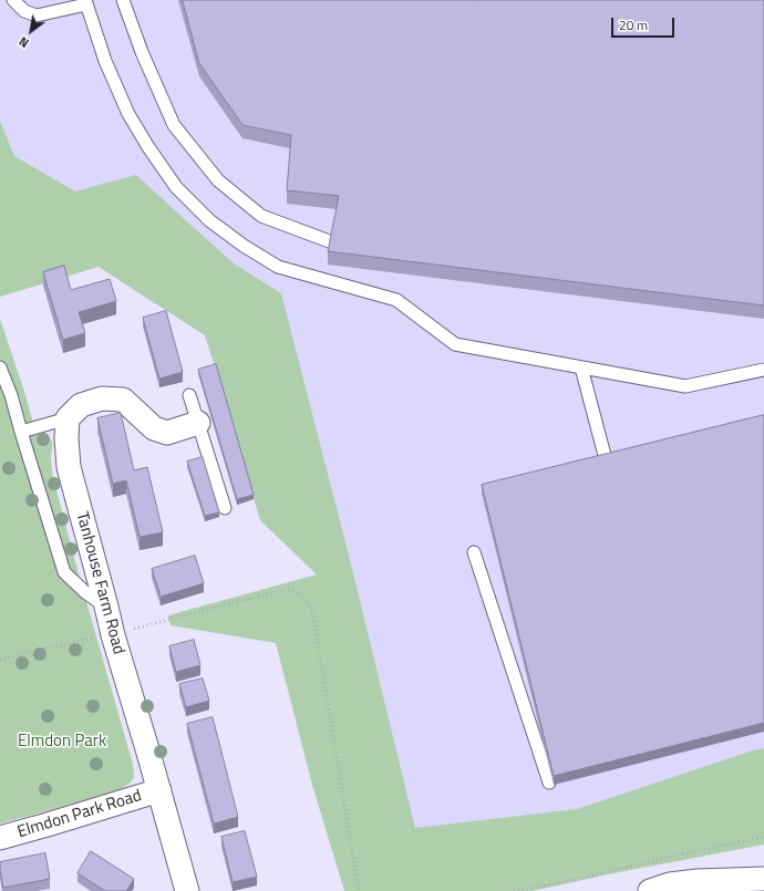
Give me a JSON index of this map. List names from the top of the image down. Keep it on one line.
{"streets":{"street":["Tanhouse Farm Road","Elmdon Park Road"]},"crossings":[["Tanhouse Farm Road","Elmdon Park Road"]],"parks":["Elmdon Park"],"scale_bar":"20 m","north":"bottom left"}
